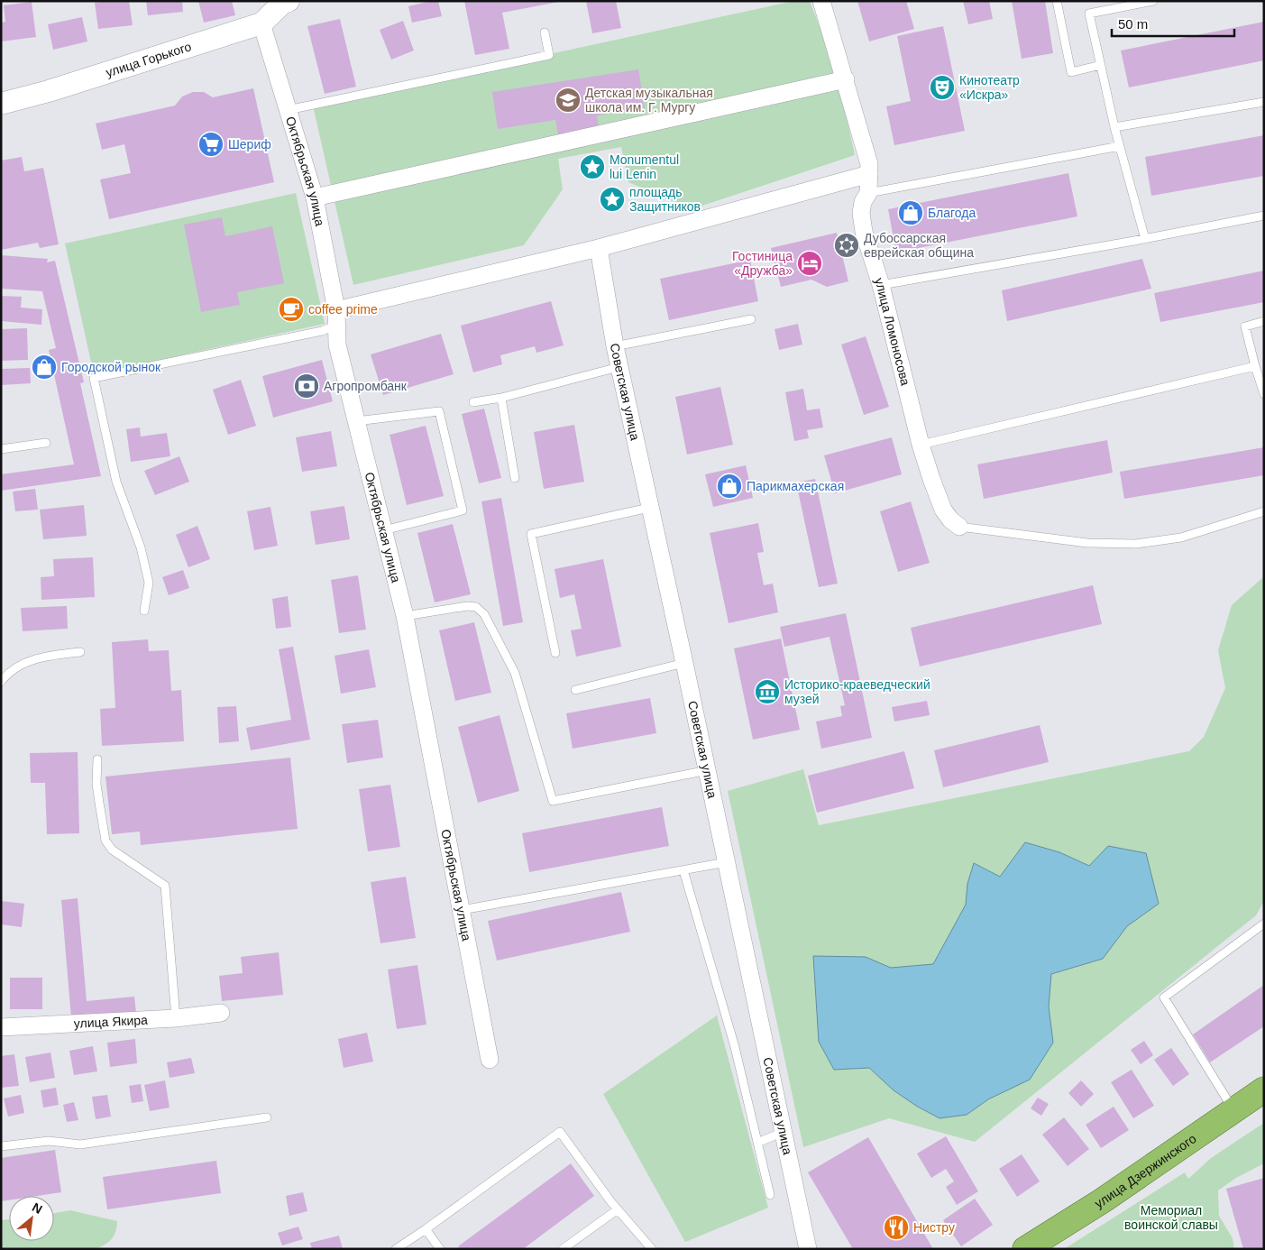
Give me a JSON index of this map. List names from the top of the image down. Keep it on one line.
{"streets":{"highway":["улица Дзержинского"],"street":["улица Горького","Октябрьская улица","улица Ломоносова","Советская улица","улица Якира"]},"crossings":[["улица Горького","Октябрьская улица"]],"parks":["Мемориал воинской славы"],"places":{"theatre":["Кинотеатр «Искра»"],"school or university":["Детская музыкальная школа им. Г. Мургу"],"supermarket":["Шериф"],"place":["Monumentul lui Lenin","площадь Защитников"],"shop":["Благода","Городской рынок","Парикмахерская"],"synagogue":["Дубоссарская еврейская община"],"hotel":["Гостиница «Дружба»"],"cafe":["coffee prime"],"bank":["Агропромбанк"],"museum":["Историко-краеведческий музей"],"restaurant":["Нистру"]},"scale_bar":"50 m","north":"top right"}
